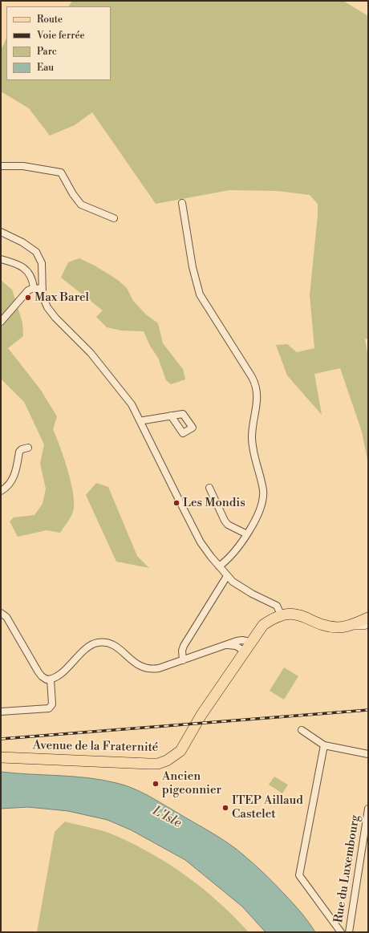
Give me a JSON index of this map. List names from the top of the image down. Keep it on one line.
{"streets":{"main road":["Avenue de la Fraternité"],"street":["Rue du Luxembourg"]},"water":["L'Isle"],"places":["Max Barel","Les Mondis","Ancien pigeonnier","ITEP Aillaud Castelet"],"legend":["Route","Voie ferrée","Parc","Eau"]}
